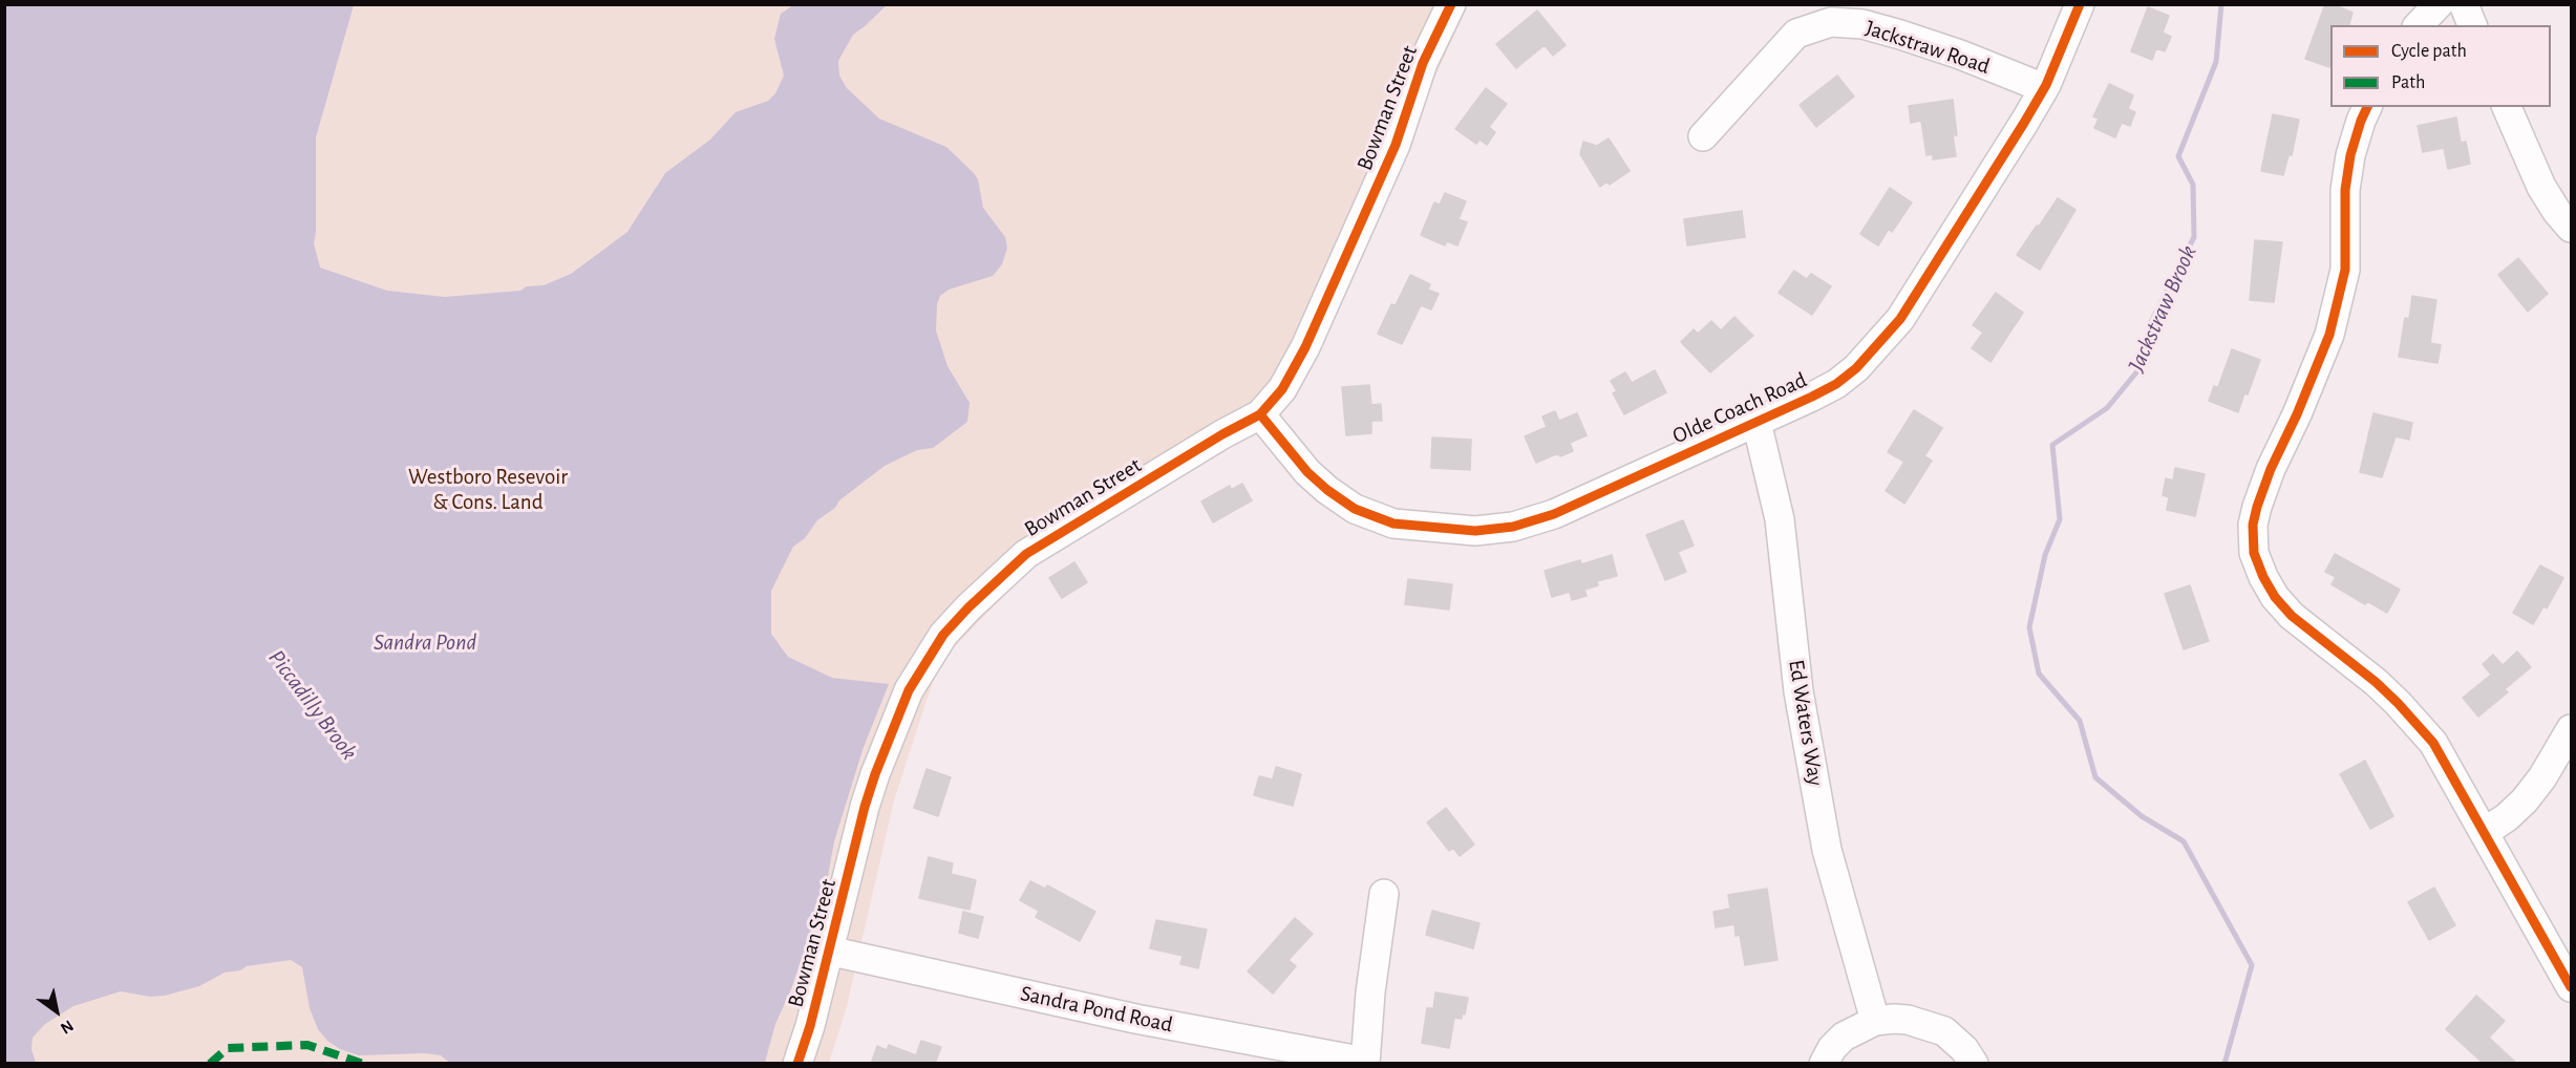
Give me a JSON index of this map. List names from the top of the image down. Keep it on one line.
{"streets":{"street":["Jackstraw Road","Bowman Street","Olde Coach Road","Ed Waters Way","Sandra Pond Road"]},"crossings":[["Jackstraw Road","Olde Coach Road"],["Bowman Street","Olde Coach Road"],["Bowman Street","Sandra Pond Road"],["Olde Coach Road","Ed Waters Way"]],"water":["Jackstraw Brook","Sandra Pond","Piccadilly Brook"],"parks":["Westboro Resevoir & Cons. Land"],"legend":["Cycle path","Path"],"north":"bottom right"}
